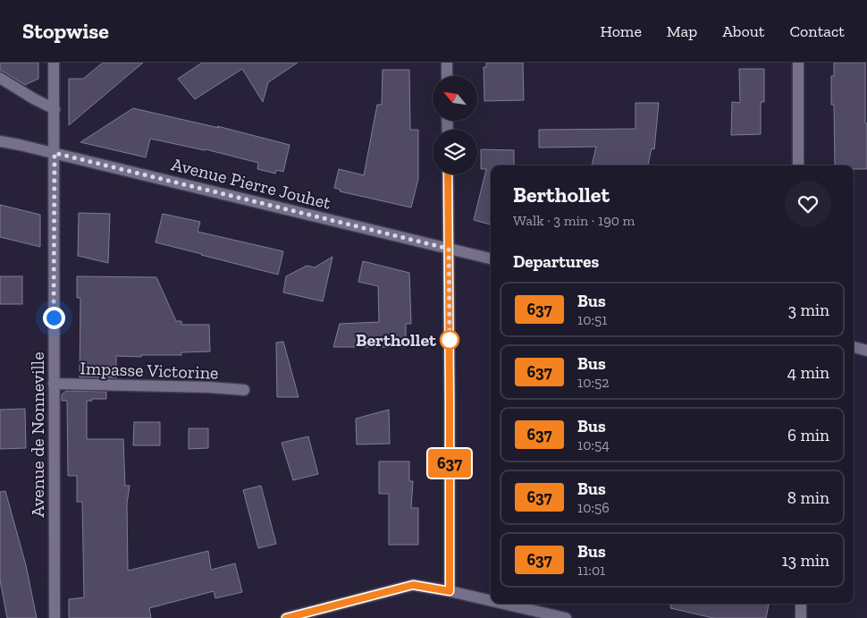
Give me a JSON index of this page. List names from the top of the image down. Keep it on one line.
{"streets":{"street":["Avenue Pierre Jouhet","Impasse Victorine","Avenue de Nonneville"]},"crossings":[["Avenue Pierre Jouhet","Avenue de Nonneville"],["Impasse Victorine","Avenue de Nonneville"]],"places":["Berthollet"],"lines":["bus line 637"],"north":"top left","page":{"header":"Stopwise","nav":["Home","Map","About","Contact"],"on_map":"637","heading":[["Berthollet","Walk · 3 min · 190 m"],"Departures"],"list":[{"mark":"637","name":"Bus","note":"10:51","value":"3 min"},{"mark":"637","name":"Bus","note":"10:52","value":"4 min"},{"mark":"637","name":"Bus","note":"10:54","value":"6 min"},{"mark":"637","name":"Bus","note":"10:56","value":"8 min"},{"mark":"637","name":"Bus","note":"11:01","value":"13 min"}]}}
